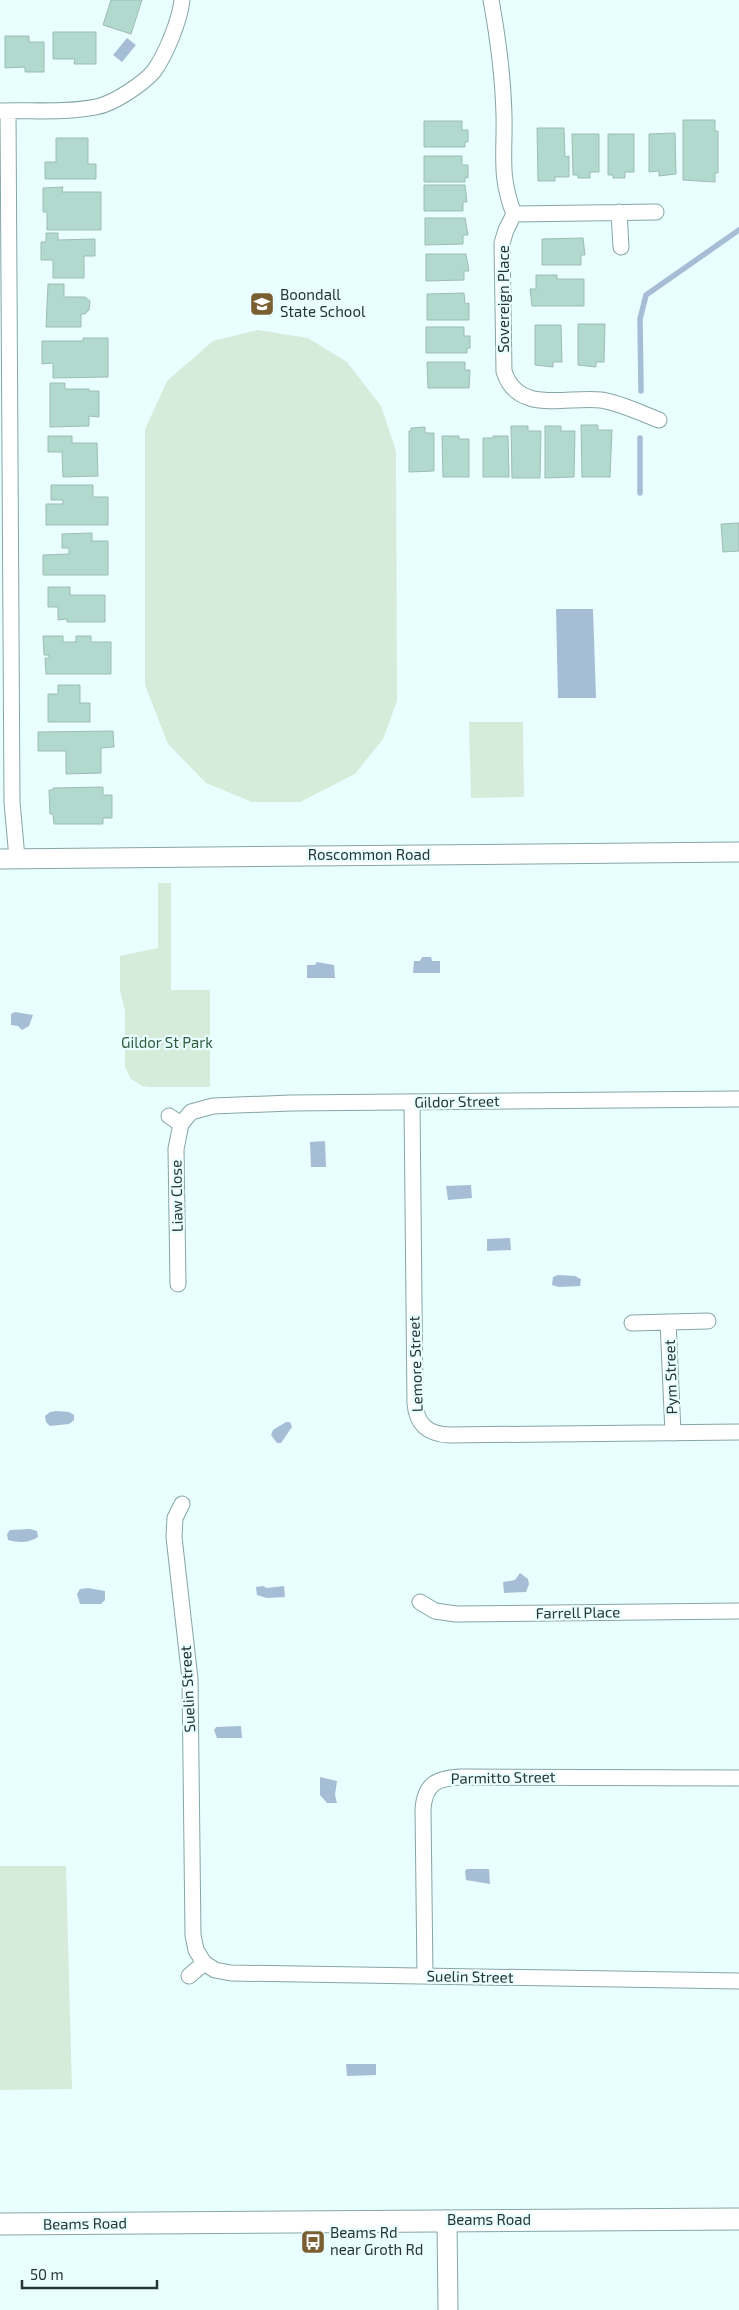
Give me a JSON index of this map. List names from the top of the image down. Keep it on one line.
{"streets":{"main road":["Beams Road"],"street":["Sovereign Place","Roscommon Road","Gildor Street","Liaw Close","Lemore Street","Pym Street","Farrell Place","Suelin Street","Parmitto Street"]},"crossings":[["Gildor Street","Liaw Close"],["Gildor Street","Lemore Street"],["Lemore Street","Pym Street"],["Suelin Street","Parmitto Street"]],"parks":["Gildor St Park"],"places":{"school or university":["Boondall State School"],"bus stop":["Beams Rd near Groth Rd"]},"scale_bar":"50 m"}
